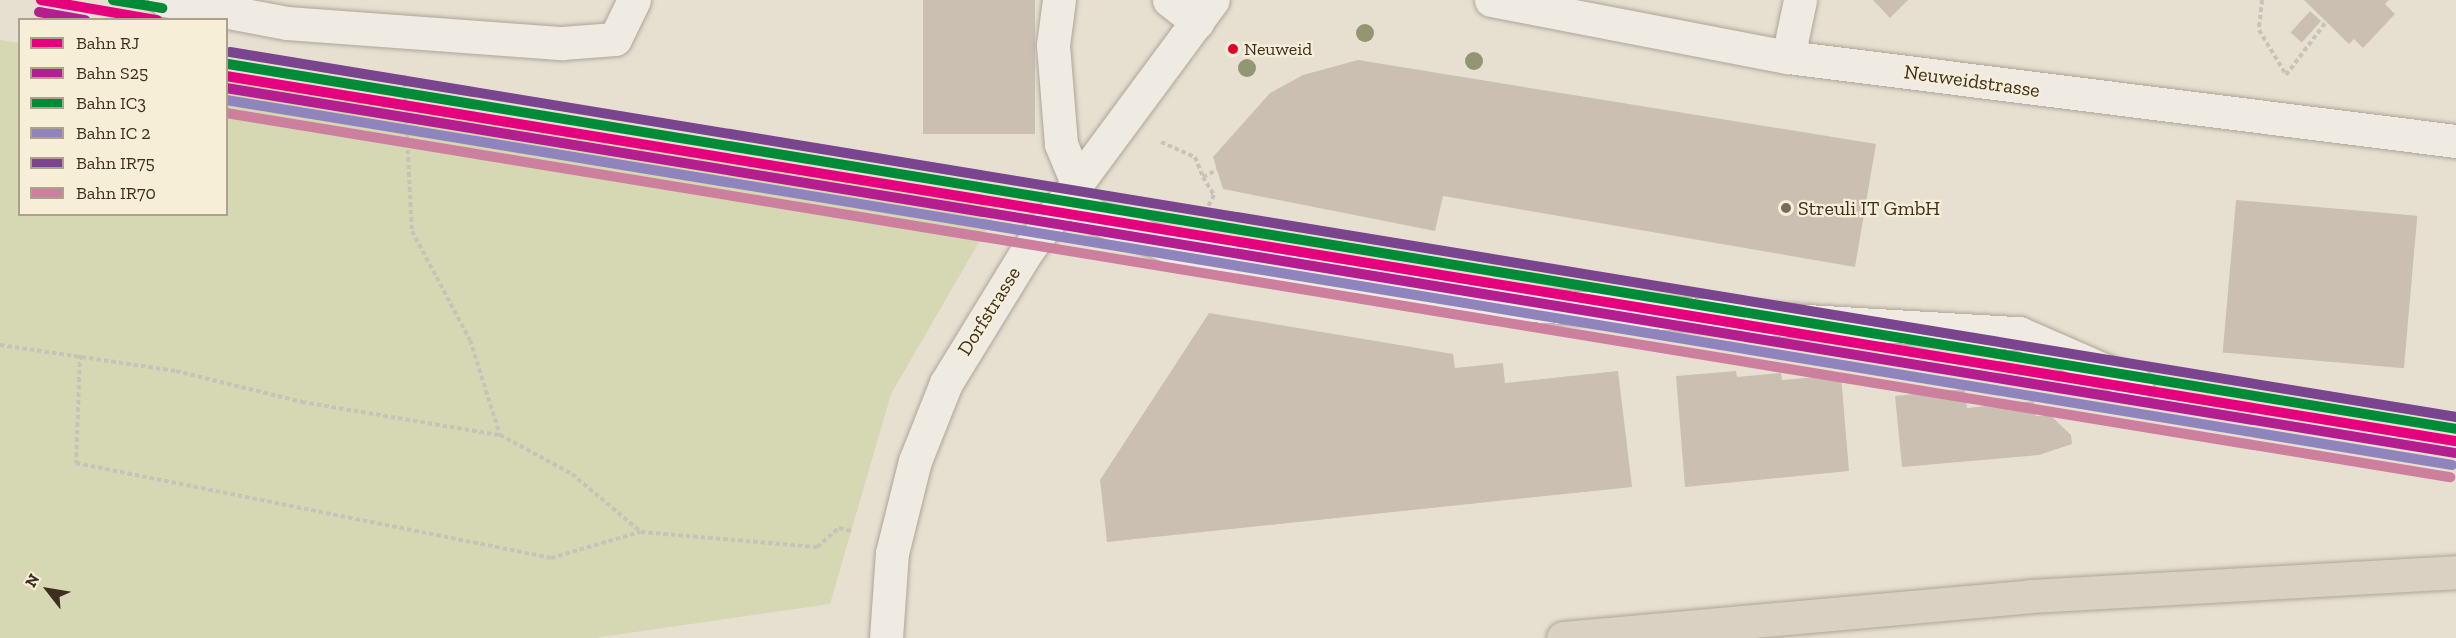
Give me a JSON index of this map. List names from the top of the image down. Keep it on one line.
{"streets":{"street":["Neuweidstrasse","Dorfstrasse"]},"places":["Neuweid","Streuli IT GmbH"],"lines":["rail line RJ","rail line IC3","rail line S25","rail line IR75","rail line IR70"],"legend":["Bahn RJ","Bahn S25","Bahn IC3","Bahn IC 2","Bahn IR75","Bahn IR70"],"north":"top left"}
